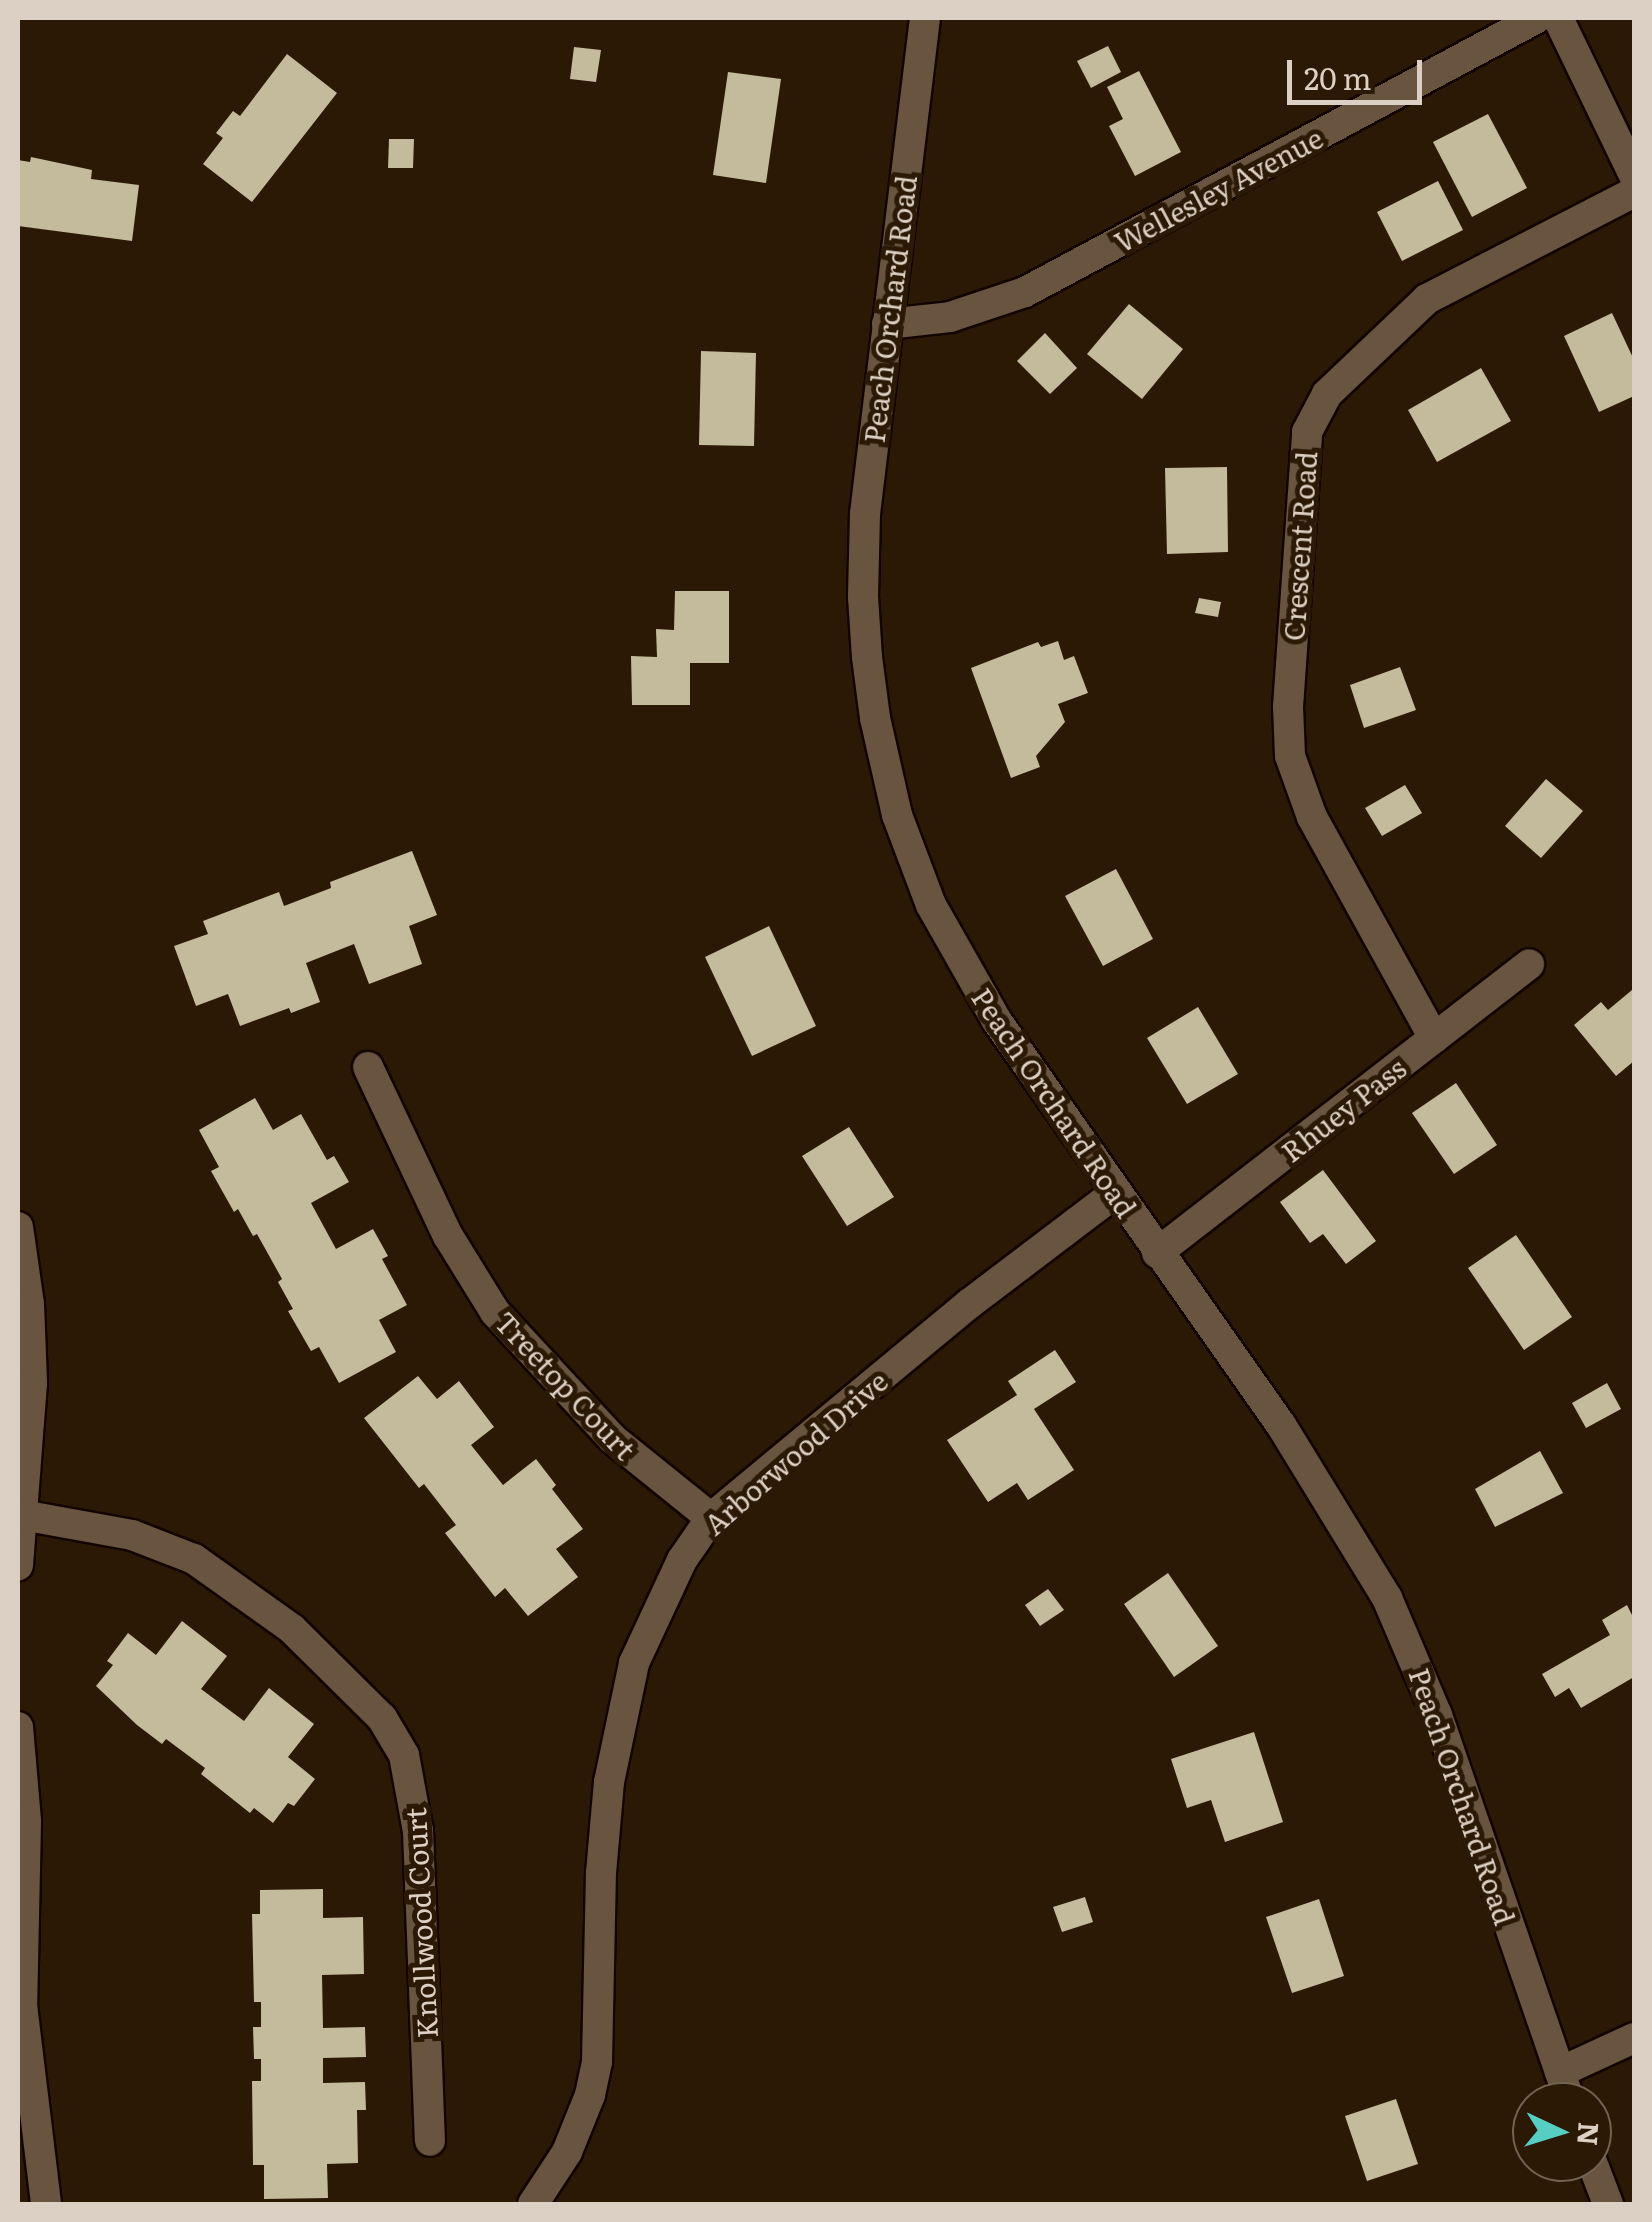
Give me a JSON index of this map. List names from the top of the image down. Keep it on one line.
{"streets":{"street":["Wellesley Avenue","Peach Orchard Road","Crescent Road","Rhuey Pass","Treetop Court","Arborwood Drive","Knollwood Court"]},"crossings":[["Wellesley Avenue","Peach Orchard Road"],["Peach Orchard Road","Rhuey Pass"],["Peach Orchard Road","Arborwood Drive"],["Crescent Road","Rhuey Pass"],["Treetop Court","Arborwood Drive"]],"scale_bar":"20 m","north":"right"}
